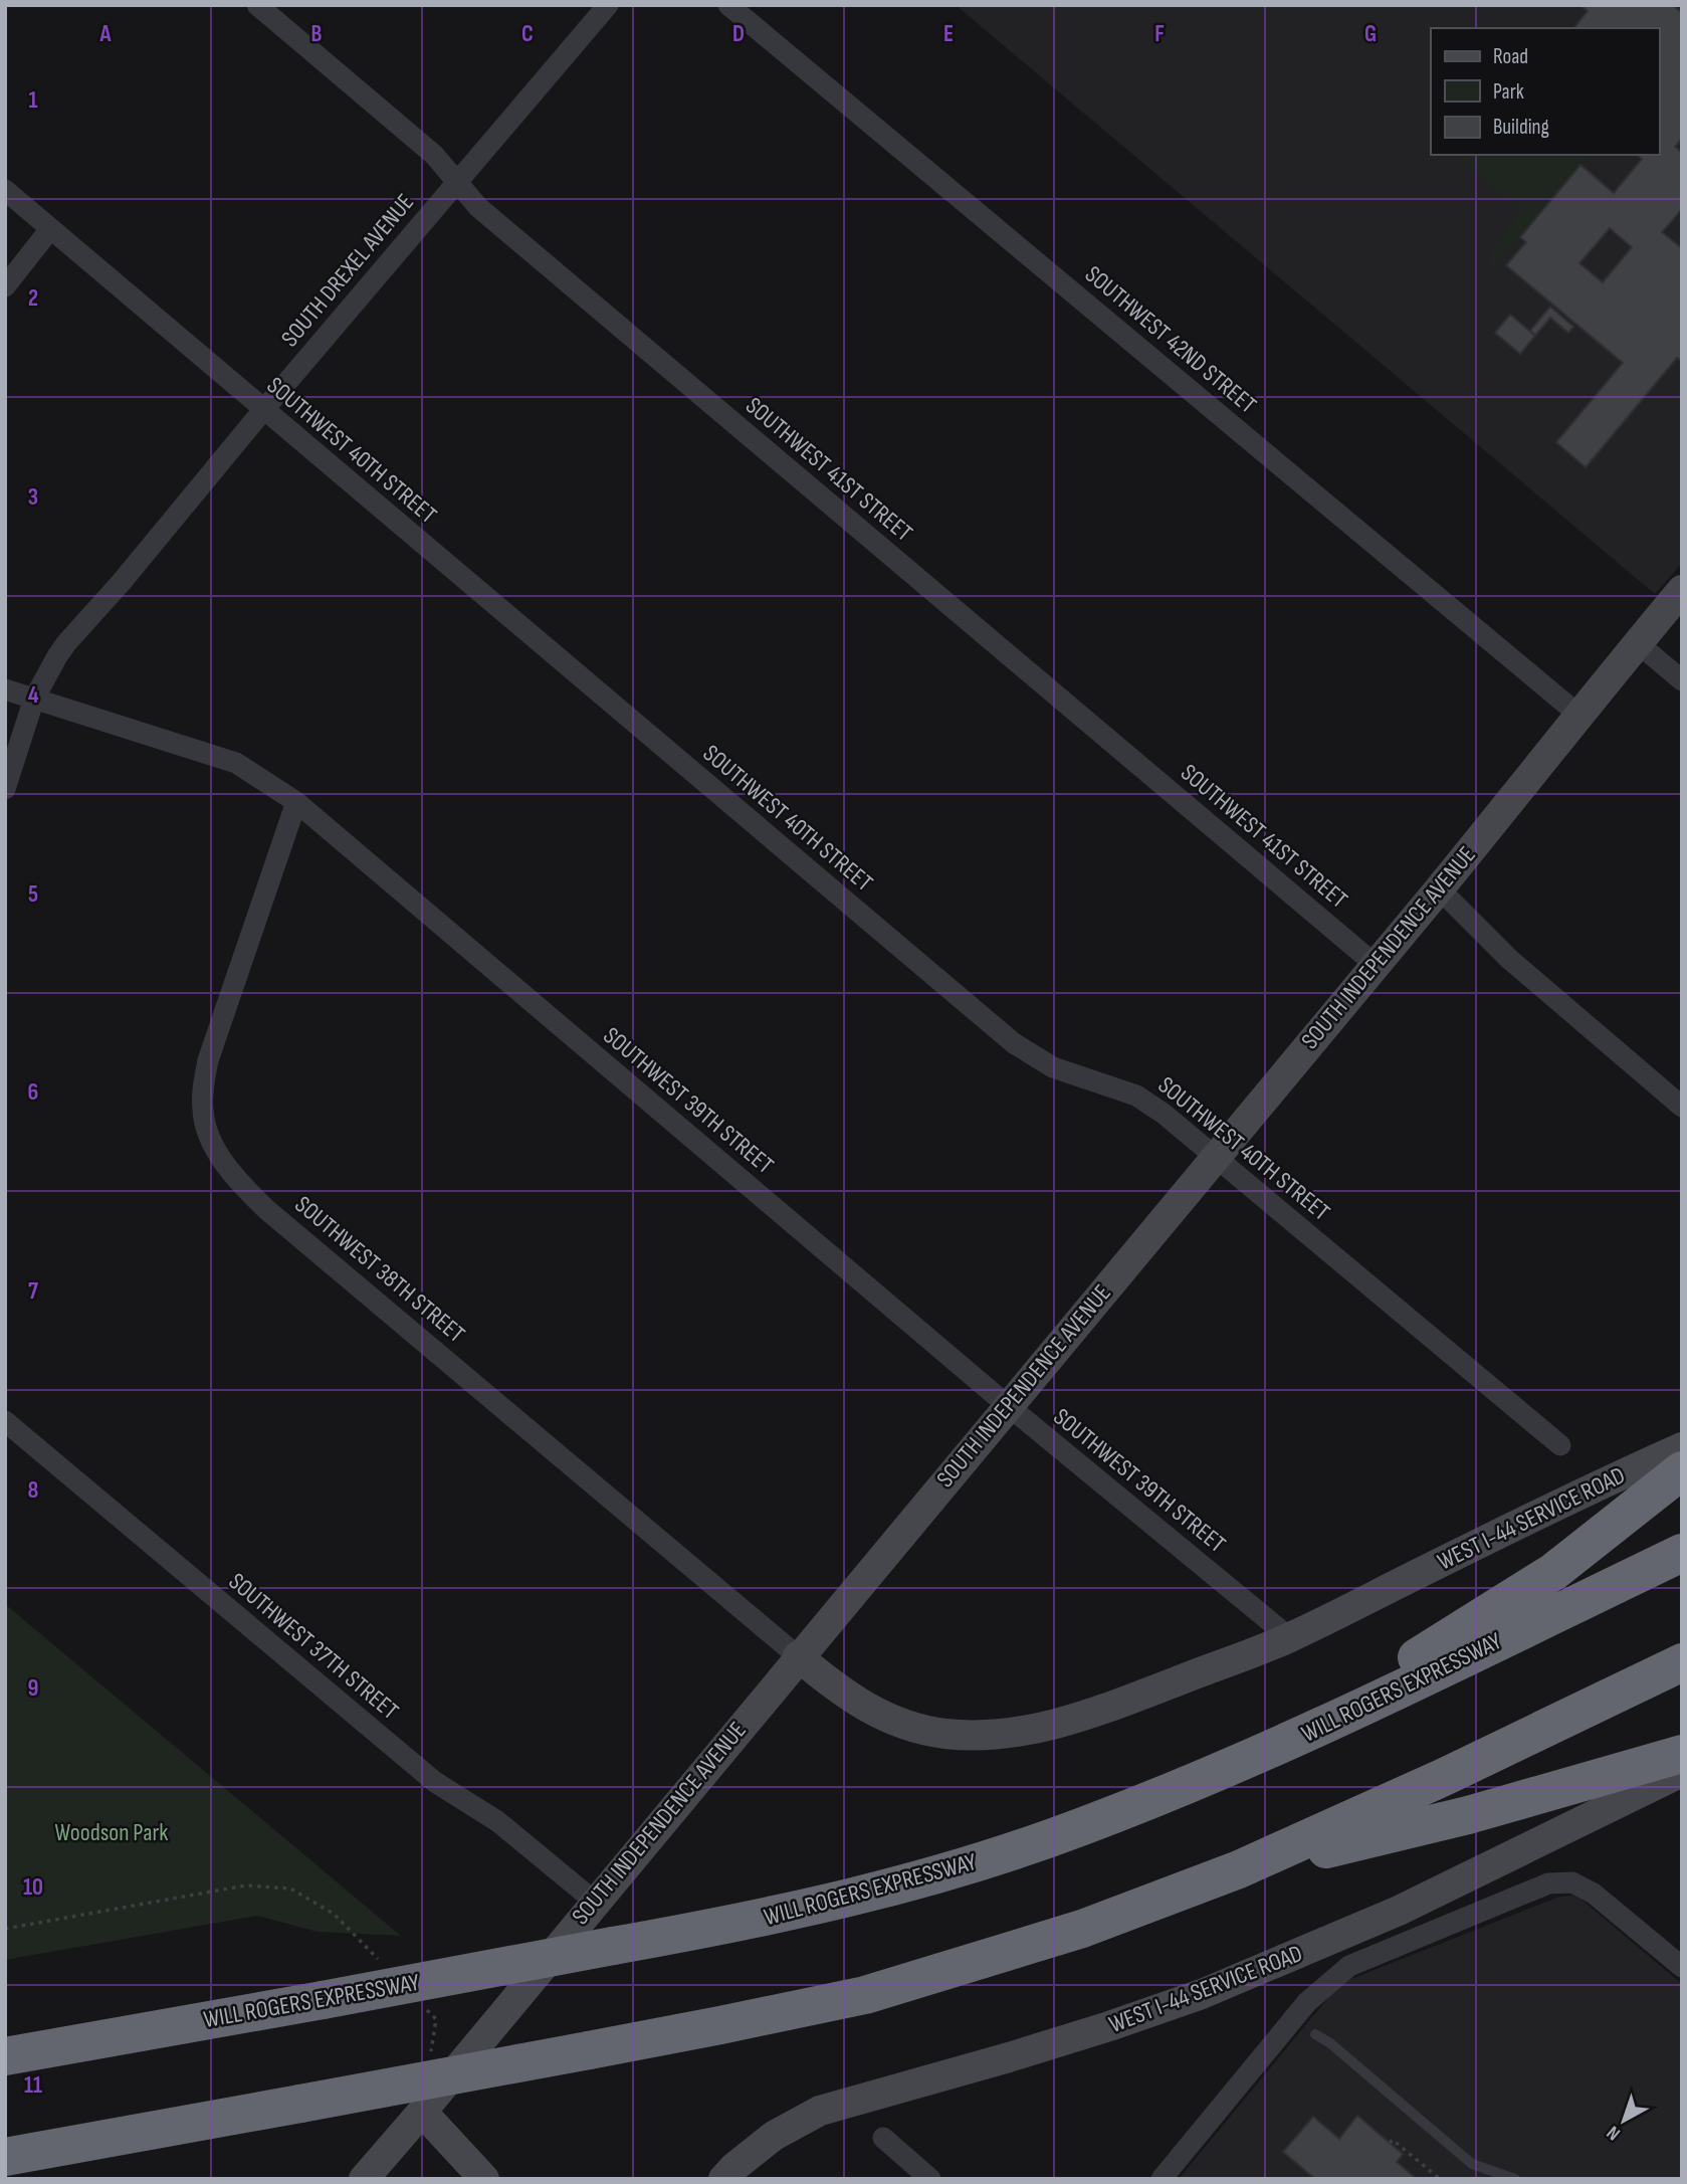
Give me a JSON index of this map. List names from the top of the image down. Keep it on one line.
{"streets":{"highway":["WILL ROGERS EXPRESSWAY"],"street":["SOUTH DREXEL AVENUE","SOUTHWEST 42ND STREET","SOUTHWEST 40TH STREET","SOUTHWEST 41ST STREET","SOUTH INDEPENDENCE AVENUE","SOUTHWEST 39TH STREET","SOUTHWEST 38TH STREET","WEST I-44 SERVICE ROAD","SOUTHWEST 37TH STREET"]},"crossings":[["SOUTH DREXEL AVENUE","SOUTHWEST 40TH STREET"],["SOUTH DREXEL AVENUE","SOUTHWEST 41ST STREET"],["SOUTH DREXEL AVENUE","SOUTHWEST 39TH STREET"],["SOUTHWEST 42ND STREET","SOUTH INDEPENDENCE AVENUE"],["SOUTHWEST 40TH STREET","SOUTH INDEPENDENCE AVENUE"],["SOUTHWEST 41ST STREET","SOUTH INDEPENDENCE AVENUE"],["SOUTH INDEPENDENCE AVENUE","SOUTHWEST 39TH STREET"],["SOUTH INDEPENDENCE AVENUE","SOUTHWEST 38TH STREET"],["SOUTH INDEPENDENCE AVENUE","WEST I-44 SERVICE ROAD"],["SOUTH INDEPENDENCE AVENUE","SOUTHWEST 37TH STREET"],["SOUTHWEST 39TH STREET","SOUTHWEST 38TH STREET"],["SOUTHWEST 39TH STREET","WEST I-44 SERVICE ROAD"],["SOUTHWEST 38TH STREET","WEST I-44 SERVICE ROAD"]],"parks":["Woodson Park"],"legend":["Road","Park","Building"],"north":"bottom left","grid":{"columns":["A","B","C","D","E","F","G"],"rows":["1","2","3","4","5","6","7","8","9","10","11"]}}
